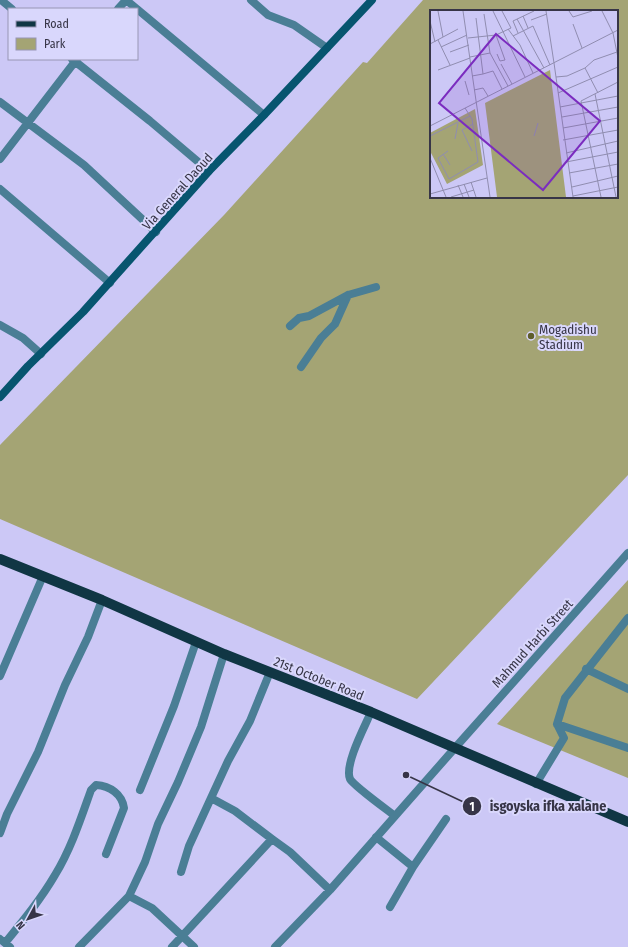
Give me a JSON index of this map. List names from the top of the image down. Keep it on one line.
{"streets":{"main road":["Via General Daoud","21st October Road"],"street":["Mahmud Harbi Street"]},"crossings":[["Mahmud Harbi Street","21st October Road"]],"places":["Mogadishu Stadium","isgoyska ifka xalane"],"legend":["Road","Park"],"north":"bottom left"}
